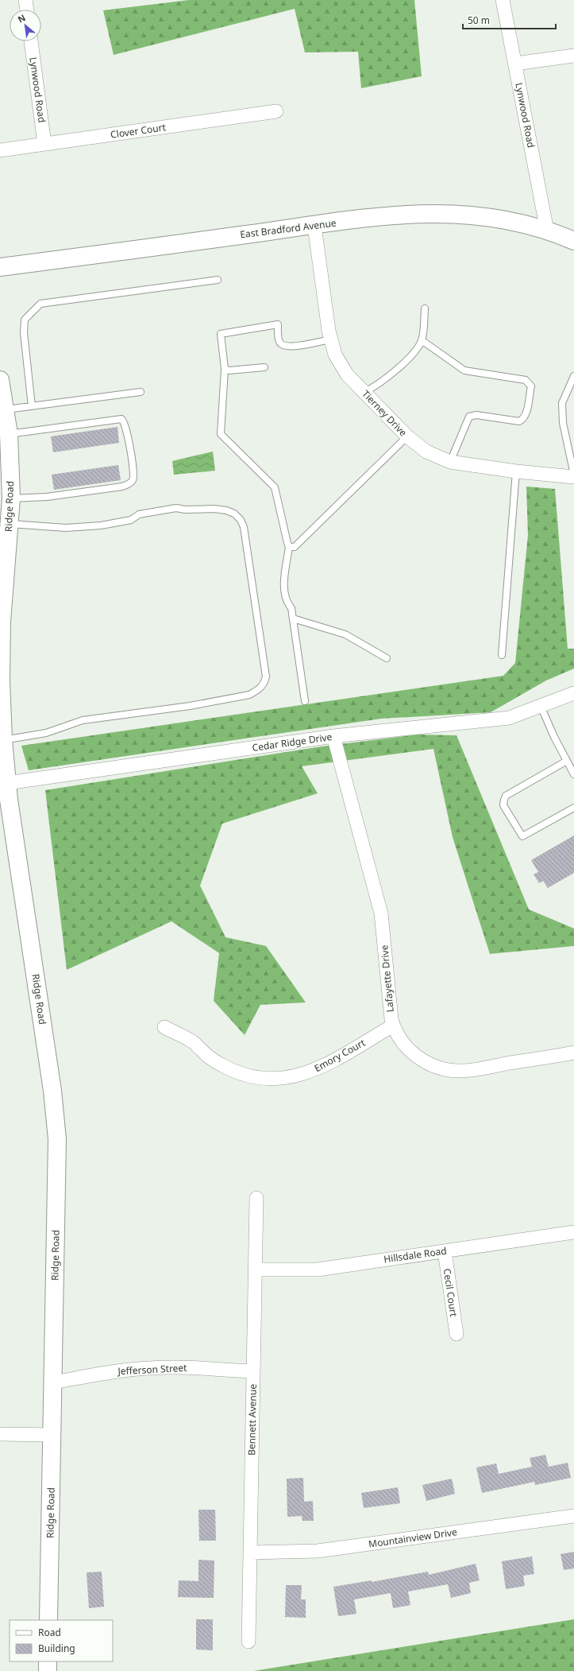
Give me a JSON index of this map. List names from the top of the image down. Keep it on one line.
{"streets":{"main road":["East Bradford Avenue","Ridge Road"],"street":["Lynwood Road","Clover Court","Tierney Drive","Cedar Ridge Drive","Lafayette Drive","Emory Court","Hillsdale Road","Cecil Court","Jefferson Street","Bennett Avenue","Mountainview Drive"]},"crossings":[["Lynwood Road","Clover Court"],["Lynwood Road","East Bradford Avenue"],["East Bradford Avenue","Tierney Drive"],["Ridge Road","Cedar Ridge Drive"],["Ridge Road","Jefferson Street"],["Cedar Ridge Drive","Lafayette Drive"],["Lafayette Drive","Emory Court"],["Hillsdale Road","Cecil Court"],["Hillsdale Road","Bennett Avenue"],["Jefferson Street","Bennett Avenue"],["Bennett Avenue","Mountainview Drive"]],"legend":["Road","Building"],"scale_bar":"50 m","north":"top left"}
